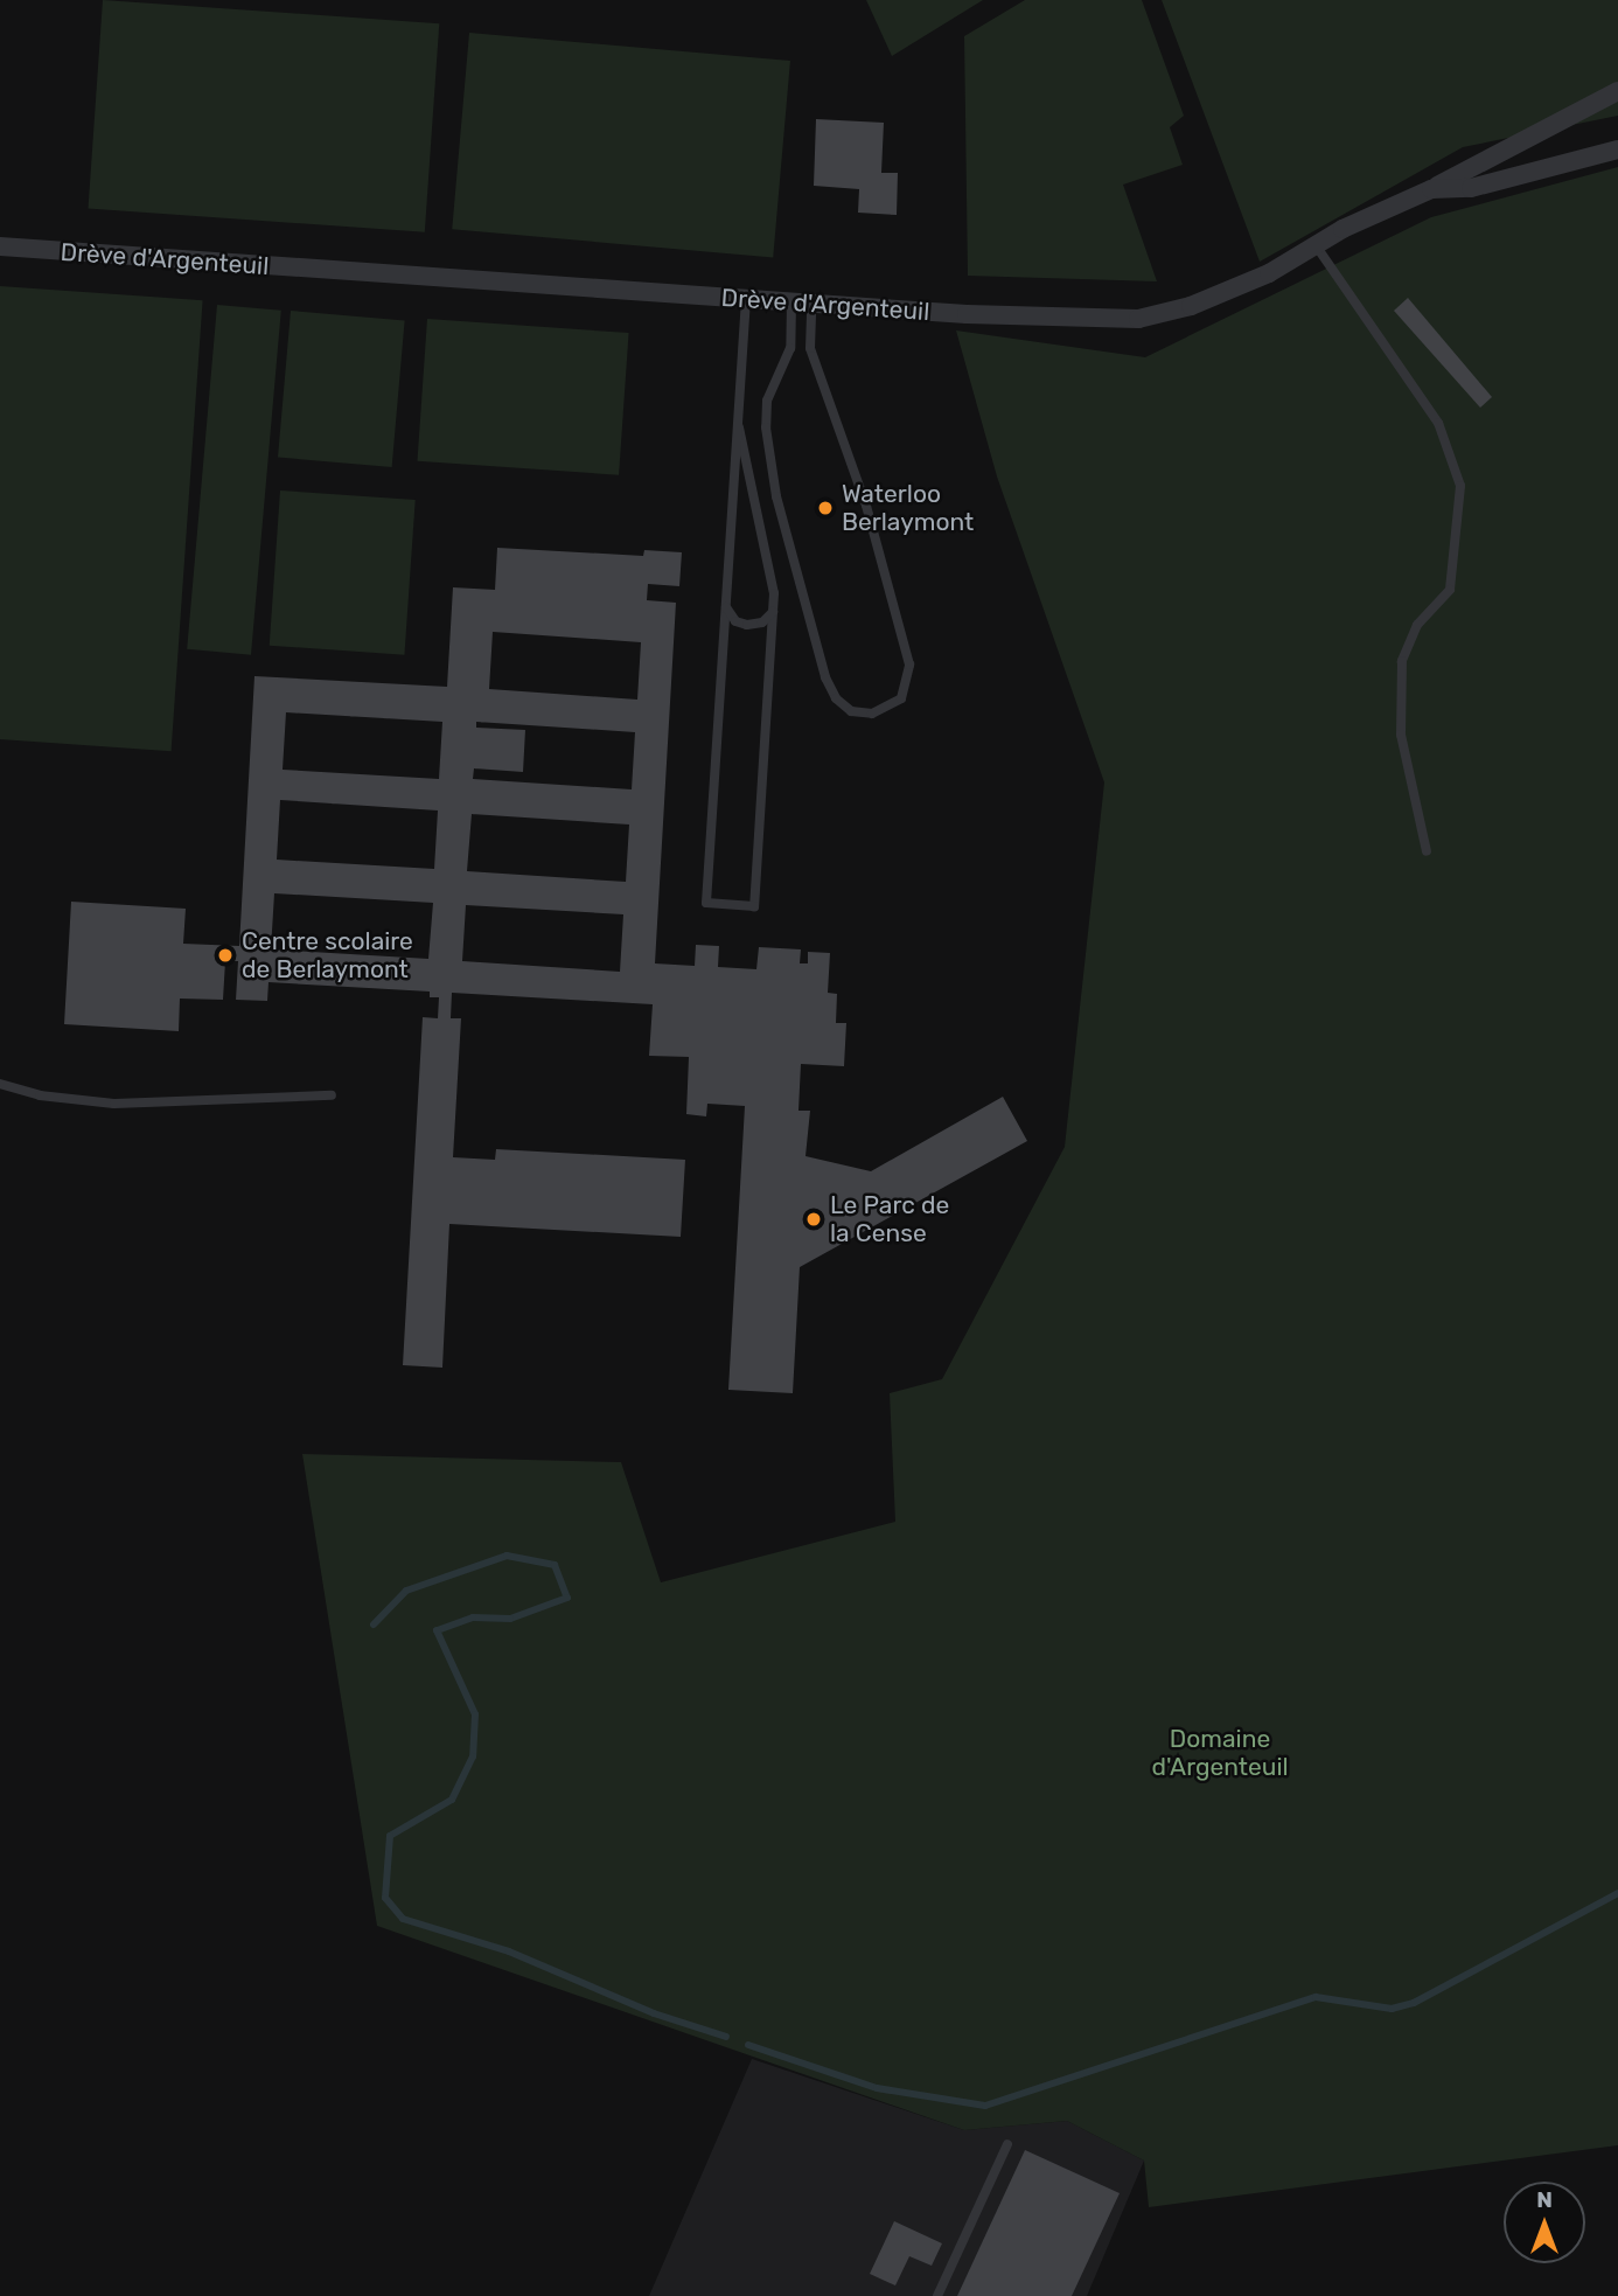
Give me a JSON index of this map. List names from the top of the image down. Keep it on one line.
{"streets":{"street":["Drève d'Argenteuil"]},"parks":["Domaine d'Argenteuil"],"places":["Waterloo Berlaymont","Centre scolaire de Berlaymont","Le Parc de la Cense"],"north":"top"}
